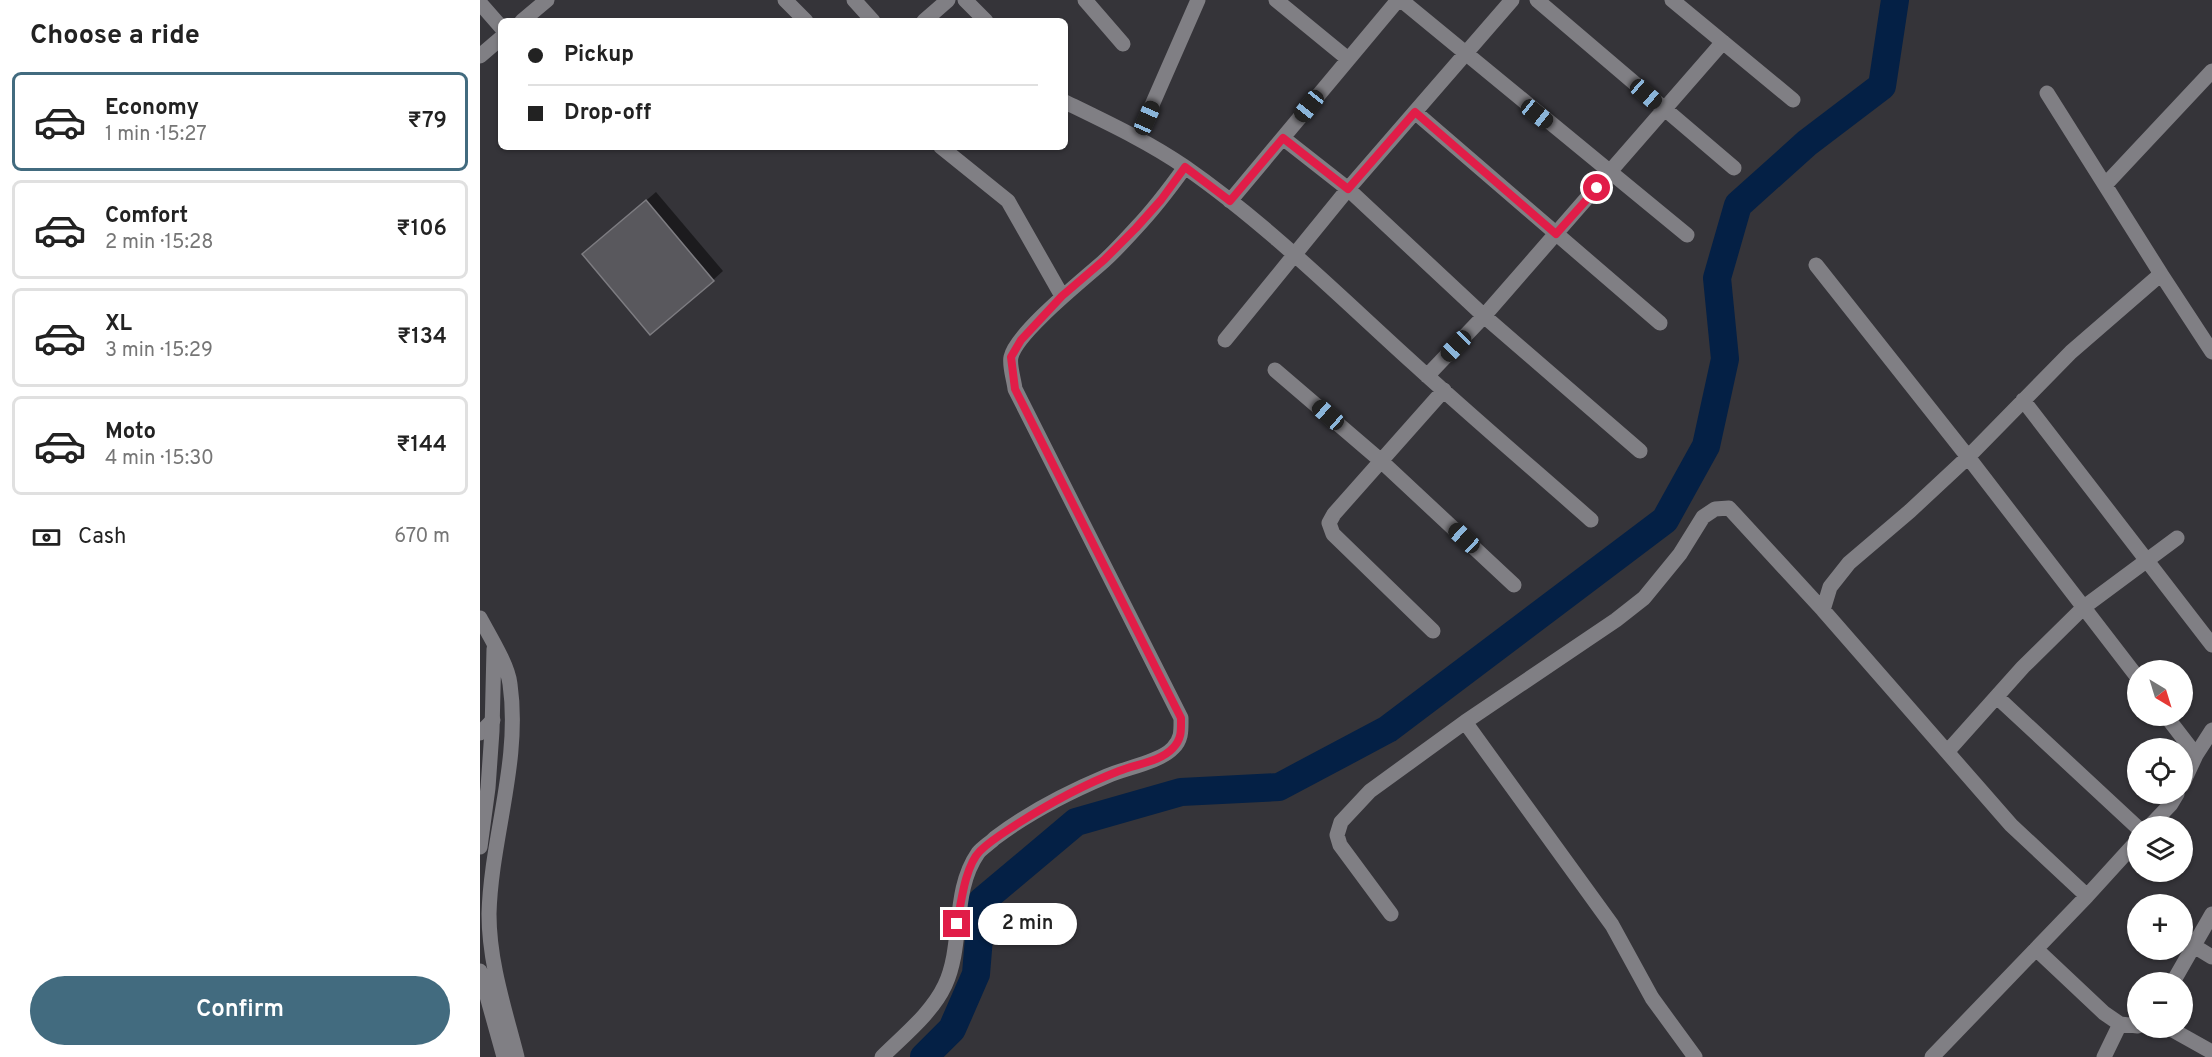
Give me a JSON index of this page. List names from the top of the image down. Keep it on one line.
{"north":"bottom right","page":{"heading":"Choose a ride","banner":["Pickup","Drop-off"],"list":[{"name":"Economy","note":"1 min · 15:27","value":"₹79"},{"name":"Comfort","note":"2 min · 15:28","value":"₹106"},{"name":"XL","note":"3 min · 15:29","value":"₹134"},{"name":"Moto","note":"4 min · 15:30","value":"₹144"}],"pay":["Cash","670 m"],"map_buttons":["+","−"],"bubble":"2 min","buttons":"Confirm"}}
